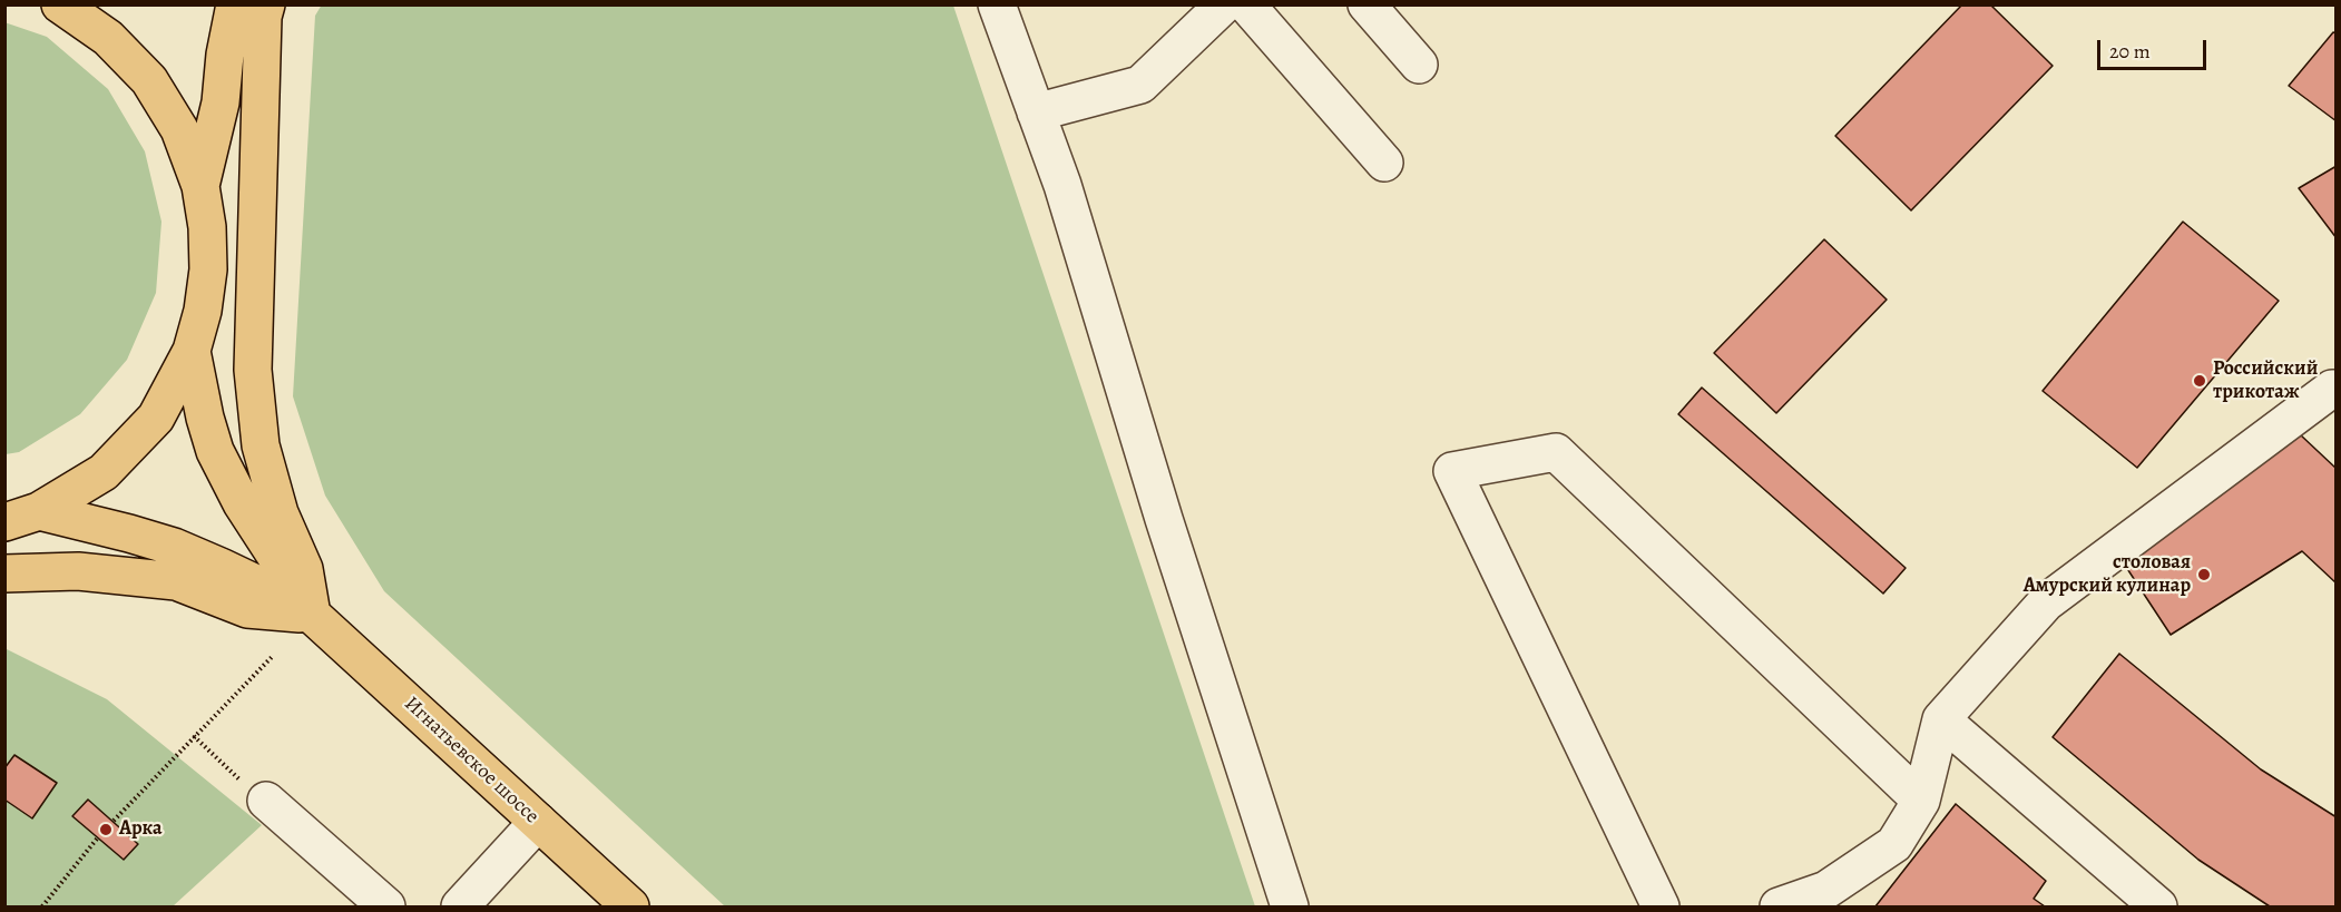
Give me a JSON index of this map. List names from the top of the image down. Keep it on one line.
{"streets":{"main road":["Игнатьевское шоссе"]},"places":["Российский трикотаж","столовая Амурский кулинар","Арка"],"scale_bar":"20 m"}
